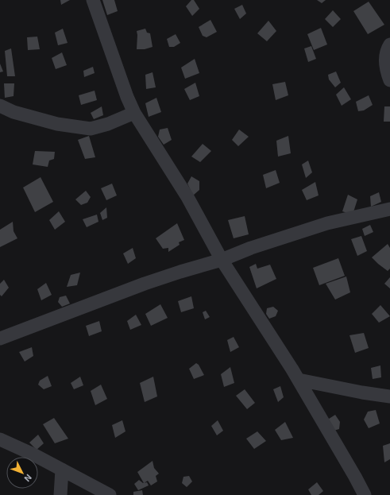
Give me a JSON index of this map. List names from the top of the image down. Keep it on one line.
{"north":"bottom right"}
